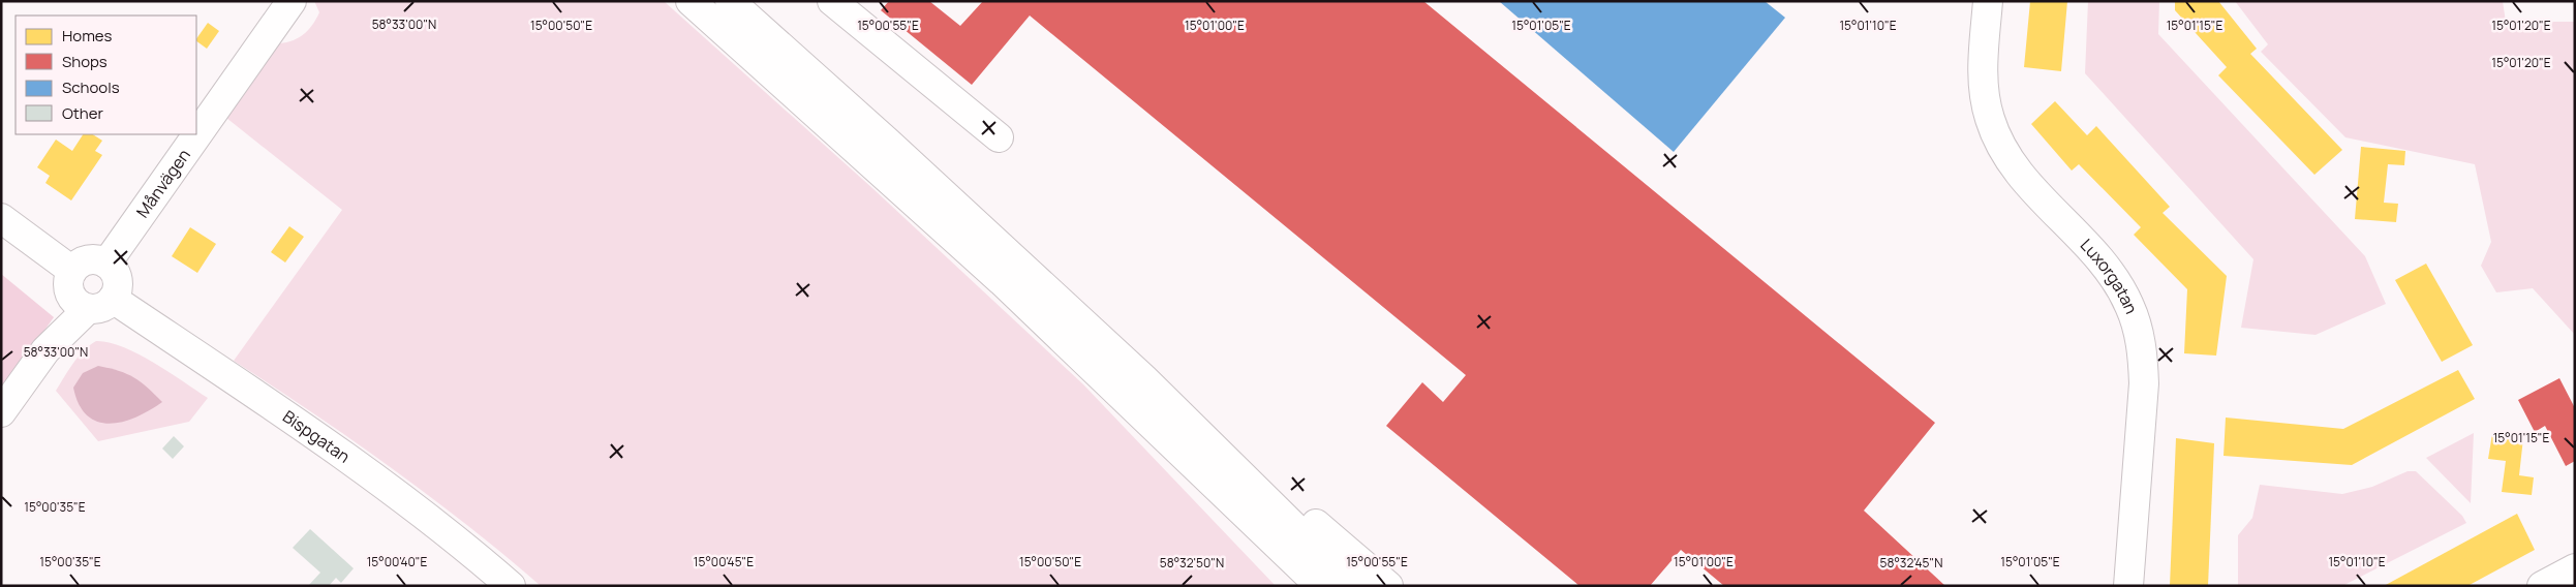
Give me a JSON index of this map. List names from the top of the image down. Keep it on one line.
{"streets":{"main road":["Månvägen","Luxorgatan","Bispgatan"]},"crossings":[["Månvägen","Bispgatan"]],"legend":["Homes","Shops","Schools","Other"],"coordinates":["58°33'00\"N","15°00'50\"E","15°00'55\"E","15°01'00\"E","15°01'05\"E","15°01'10\"E","15°01'15\"E","15°01'20\"E","15°00'35\"E","15°00'40\"E","15°00'45\"E","58°32'50\"N","58°32'45\"N"]}
